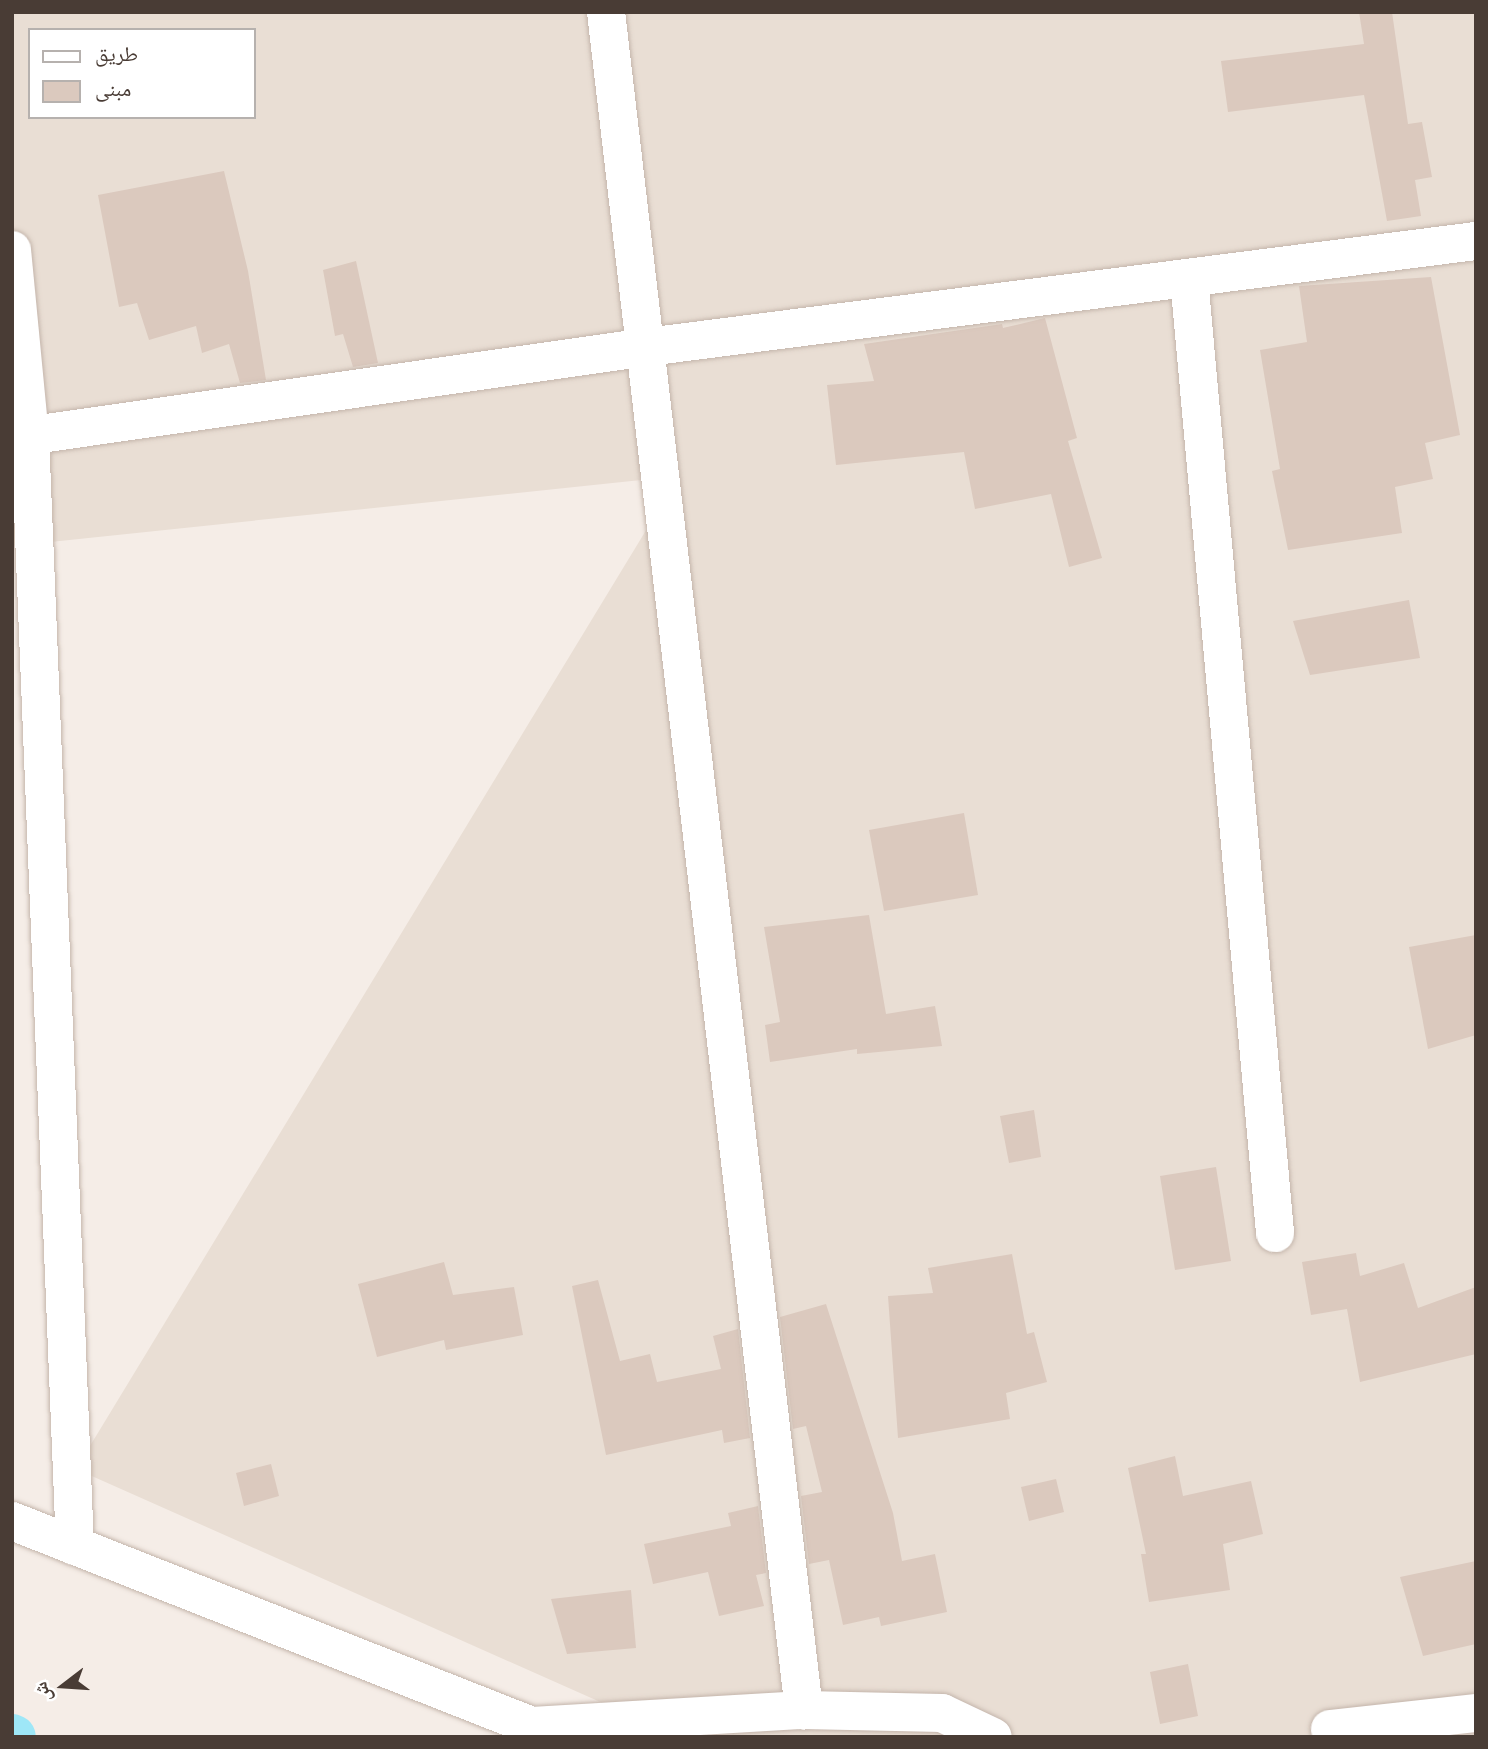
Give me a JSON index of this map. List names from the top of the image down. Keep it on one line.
{"legend":["طريق","مبنى"],"north":"left"}
